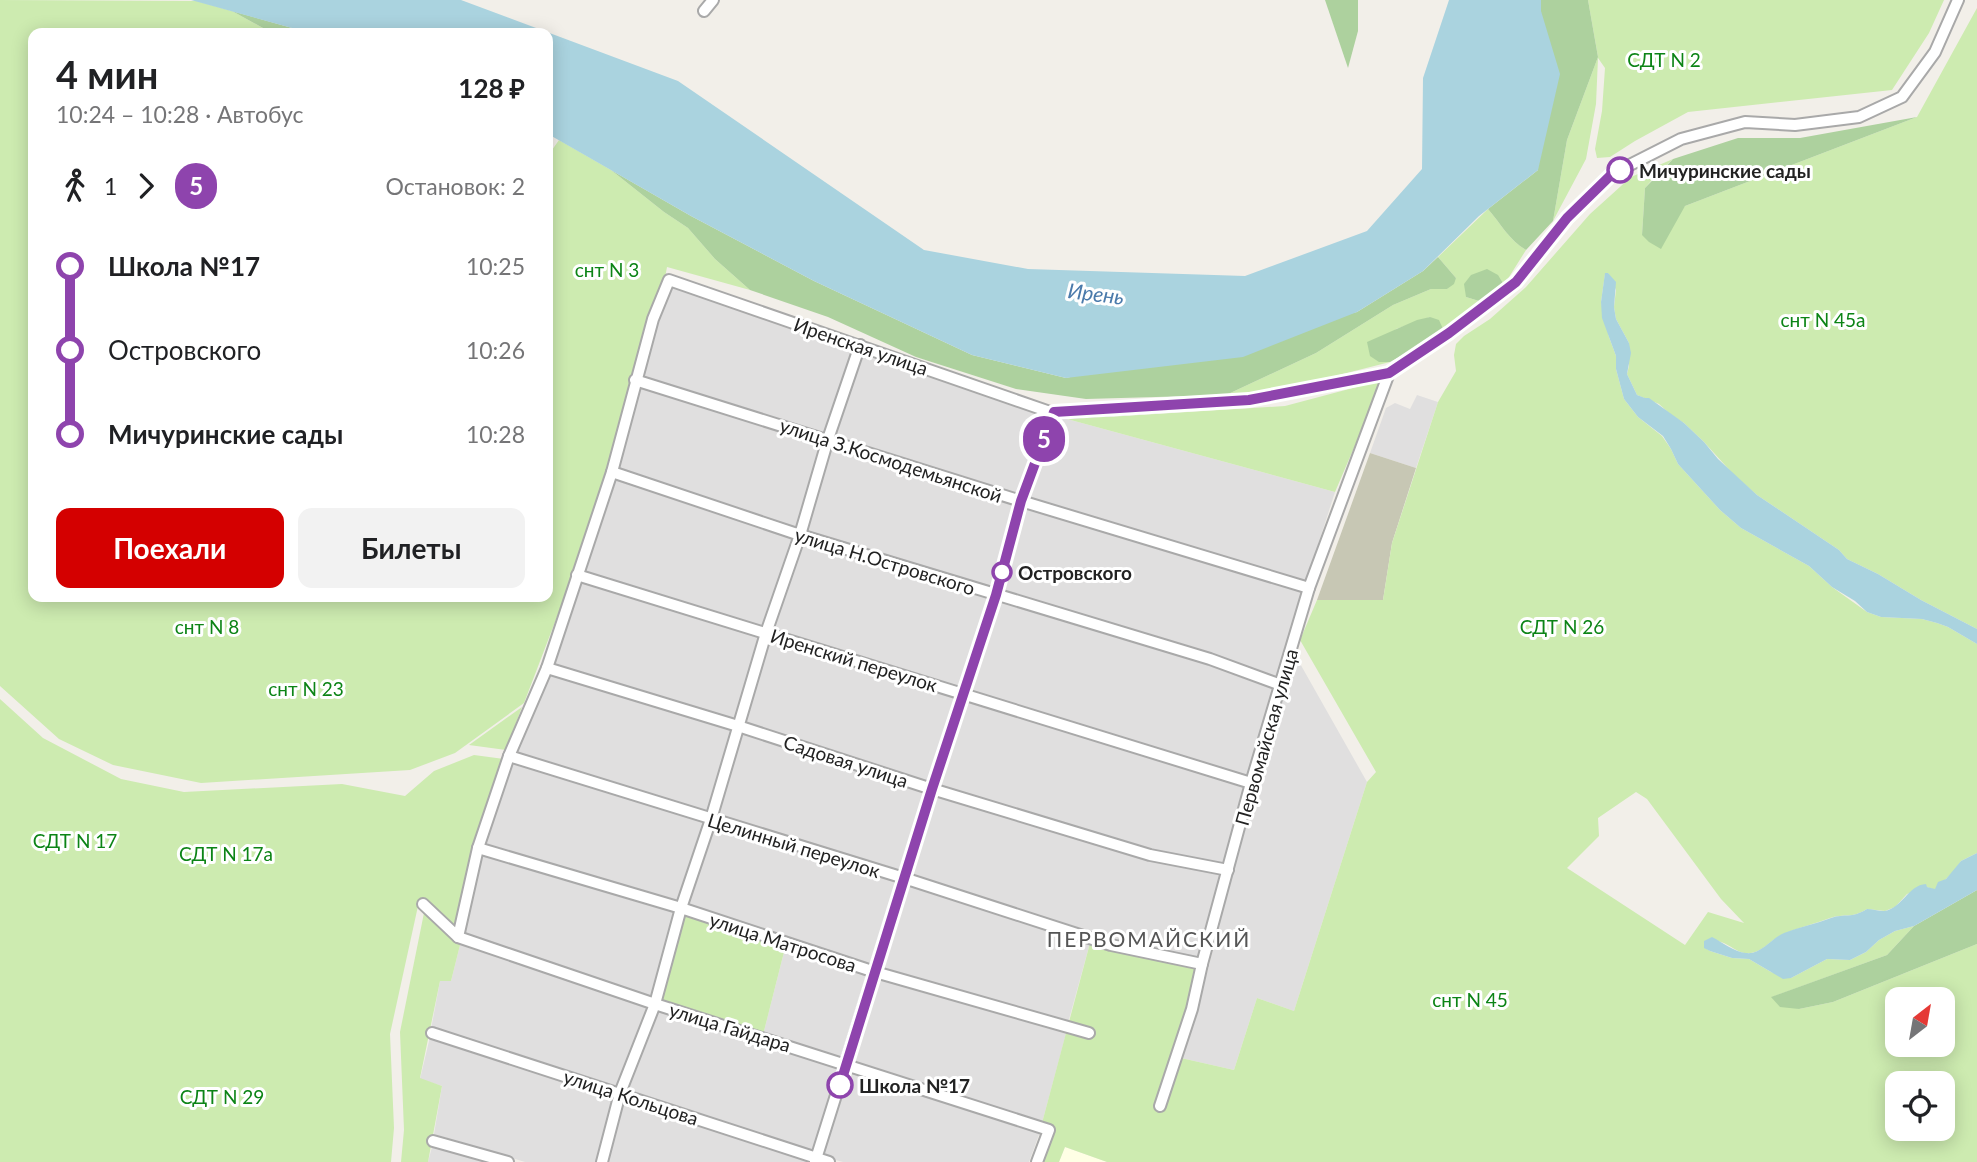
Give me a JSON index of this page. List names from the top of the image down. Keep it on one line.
{"streets":{"street":["Иренская улица","улица З.Космодемьянской","улица Н.Островского","Иренский переулок","Первомайская улица","Садовая улица","Целинный переулок","улица Матросова","улица Гайдара","улица Кольцова"]},"crossings":[["Иренская улица","улица З.Космодемьянской"],["улица З.Космодемьянской","Первомайская улица"],["улица Н.Островского","Первомайская улица"],["Иренский переулок","Первомайская улица"],["Первомайская улица","Садовая улица"],["Первомайская улица","Целинный переулок"]],"districts":["ПЕРВОМАЙСКИЙ"],"water":["Ирень"],"parks":["СДТ N 2","снт N 3","снт N 45а","снт N 8","СДТ N 26","снт N 23","СДТ N 17","СДТ N 17а","снт N 45","СДТ N 29"],"places":["Мичуринские сады","Островского","Школа №17"],"lines":["bus line 5"],"north":"top right","page":{"on_map":"5","heading":["4 мин","10:24 – 10:28 · Автобус","128 ₽"],"legs":["1","5","Остановок: 2"],"list":[{"name":"Школа №17","value":"10:25"},{"name":"Островского","value":"10:26"},{"name":"Мичуринские сады","value":"10:28"}],"buttons":["Поехали","Билеты"]}}
